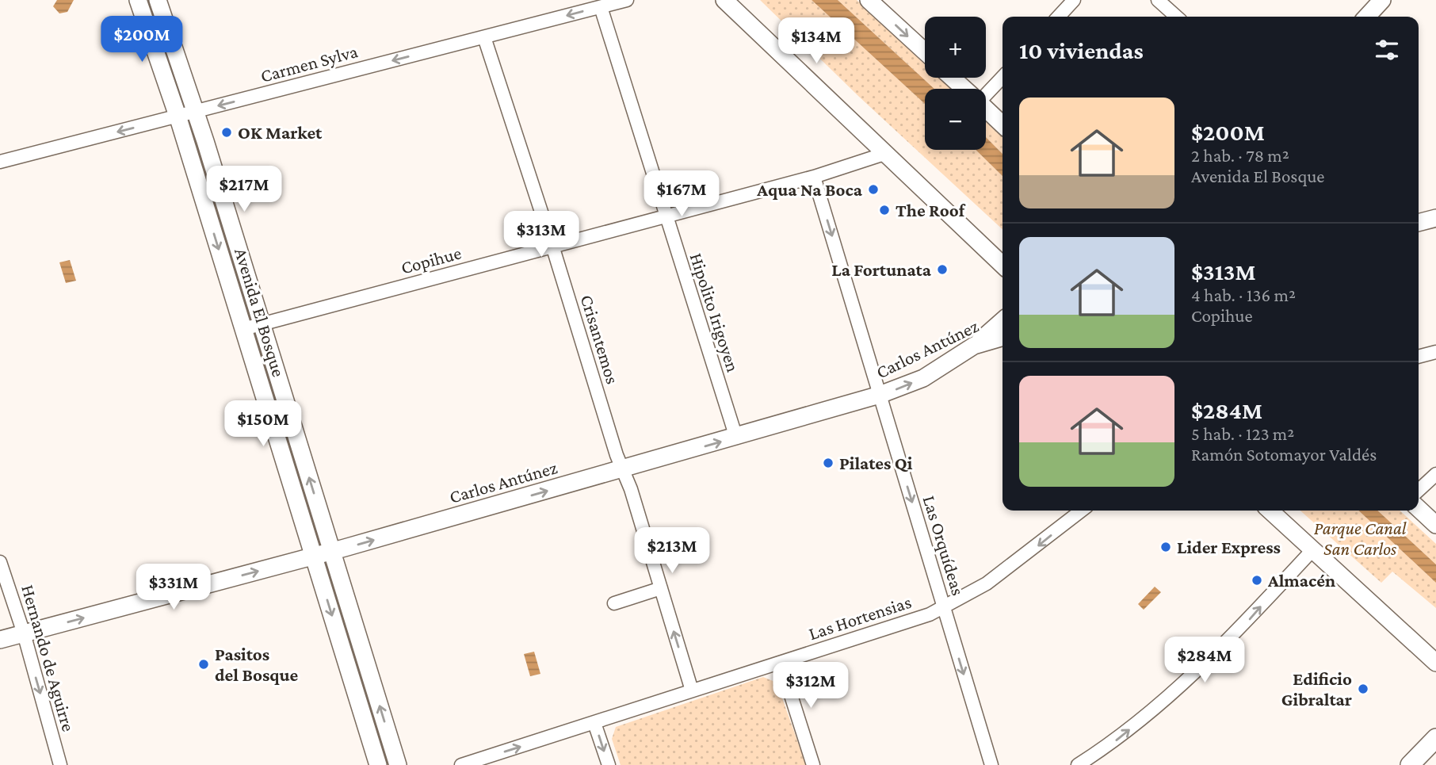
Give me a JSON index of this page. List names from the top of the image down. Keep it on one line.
{"streets":{"street":["Carmen Sylva","Copihue","Avenida El Bosque","Hipolito Irigoyen","Crisantemos","Carlos Antúnez","Las Orquídeas","Las Hortensias","Hernando de Aguirre"]},"crossings":[["Carmen Sylva","Avenida El Bosque"],["Carmen Sylva","Hipolito Irigoyen"],["Carmen Sylva","Crisantemos"],["Copihue","Avenida El Bosque"],["Copihue","Hipolito Irigoyen"],["Copihue","Crisantemos"],["Copihue","Las Orquídeas"],["Avenida El Bosque","Carlos Antúnez"],["Hipolito Irigoyen","Carlos Antúnez"],["Crisantemos","Carlos Antúnez"],["Crisantemos","Las Hortensias"],["Carlos Antúnez","Las Orquídeas"],["Carlos Antúnez","Hernando de Aguirre"],["Las Orquídeas","Las Hortensias"]],"one_way":["Carmen Sylva","Carlos Antúnez","Las Orquídeas","Hernando de Aguirre"],"parks":["Parque Canal San Carlos"],"places":["OK Market","Aqua Na Boca","The Roof","La Fortunata","Pilates Qi","Lider Express","Almacén","Pasitos del Bosque","Edificio Gibraltar"],"page":{"price":["$200M","$134M","$217M","$167M","$313M","$150M","$213M","$331M","$284M","$312M"],"map_buttons":["+","−"],"heading":"10 viviendas","list":[{"name":"$200M","note":"2 hab. · 78 m² · Avenida El Bosque"},{"name":"$313M","note":"4 hab. · 136 m² · Copihue"},{"name":"$284M","note":"5 hab. · 123 m² · Ramón Sotomayor Valdés"}]}}
